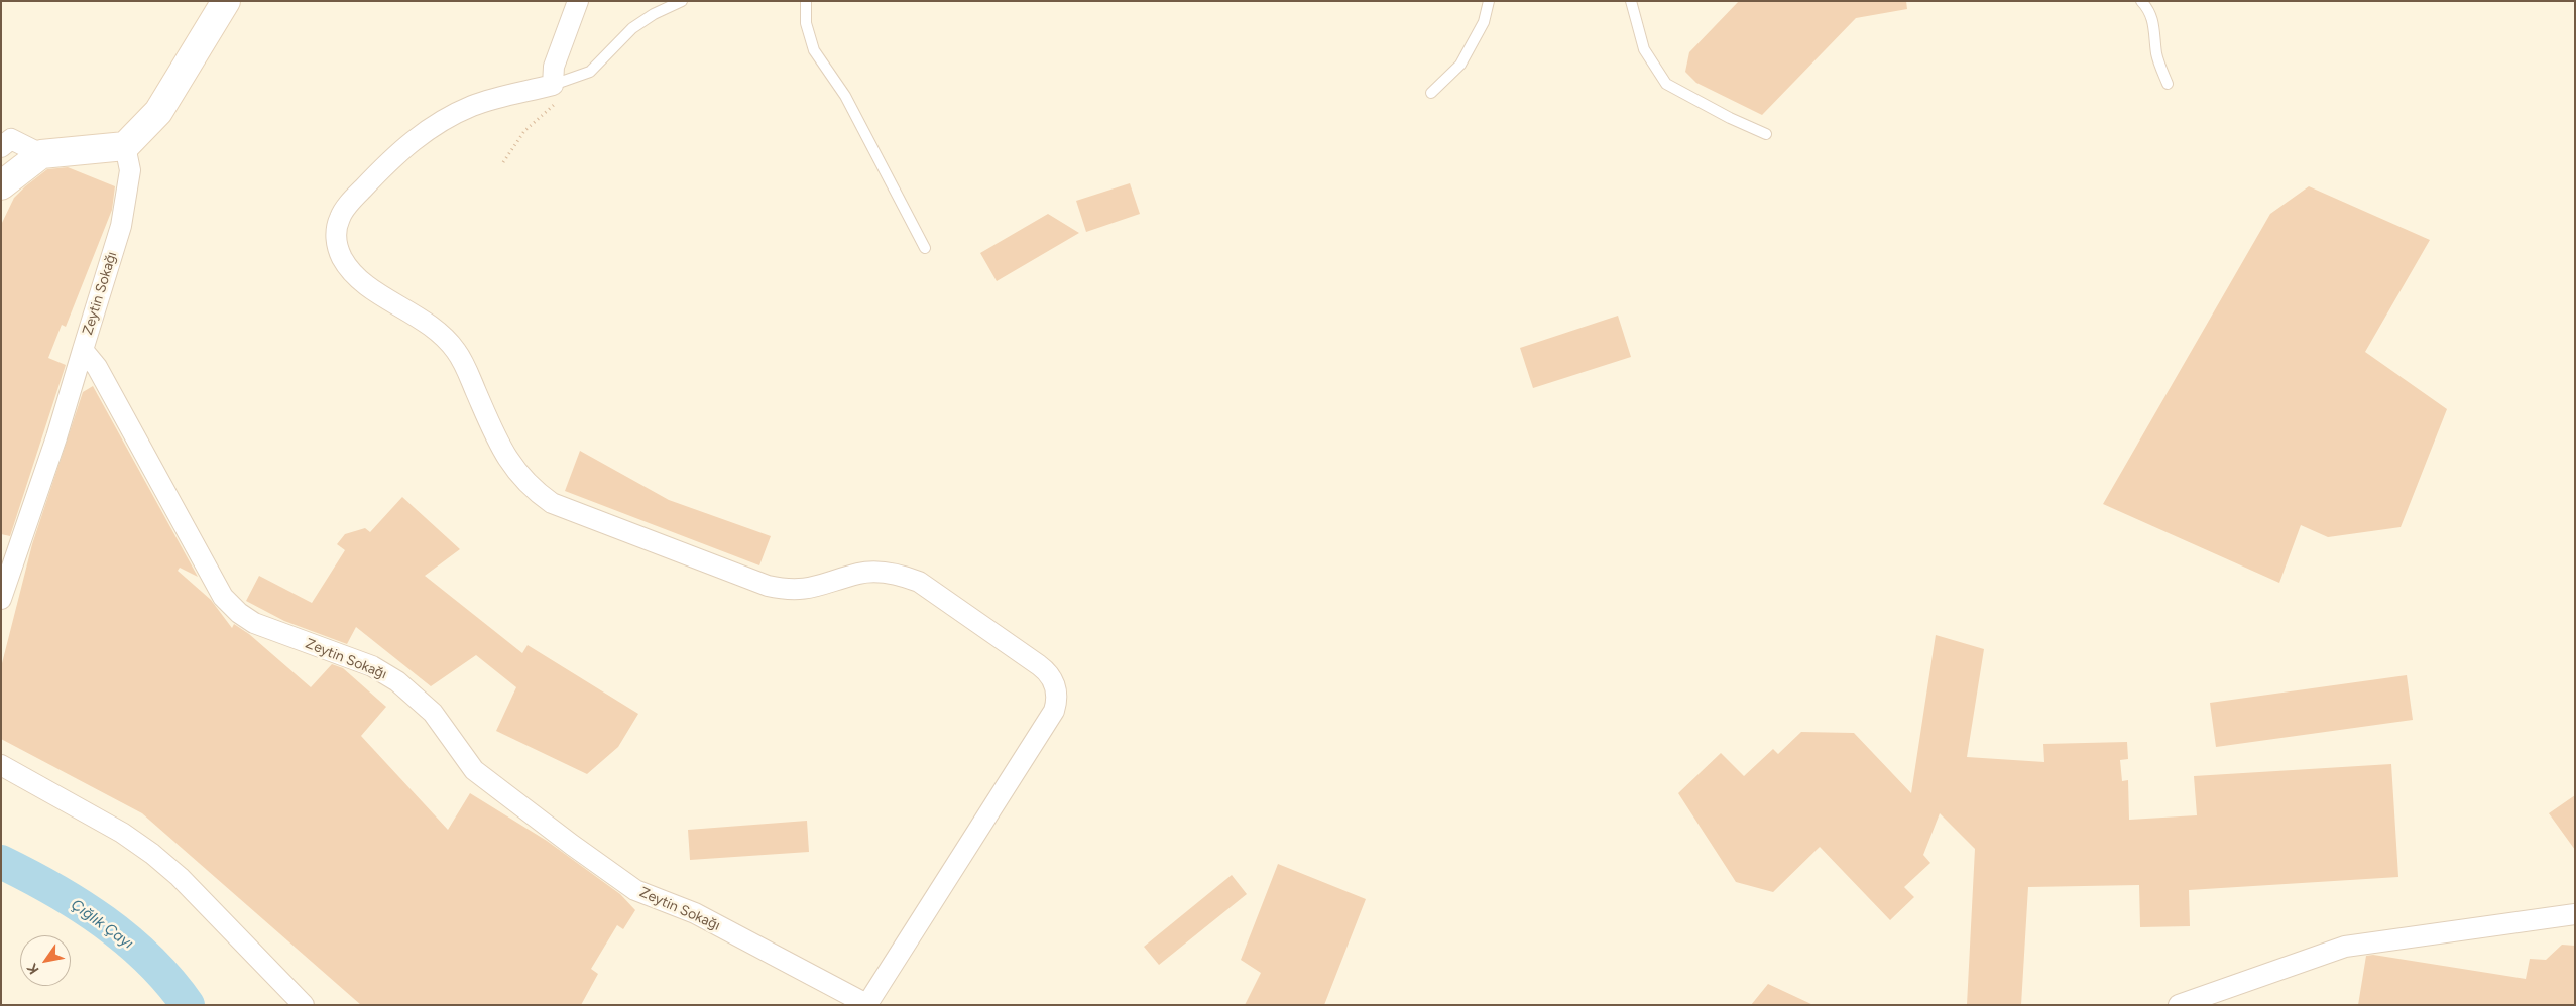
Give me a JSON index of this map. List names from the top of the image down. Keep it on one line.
{"streets":{"street":["Zeytin Sokağı"]},"water":["Çığlık Çayı"],"north":"bottom left"}
